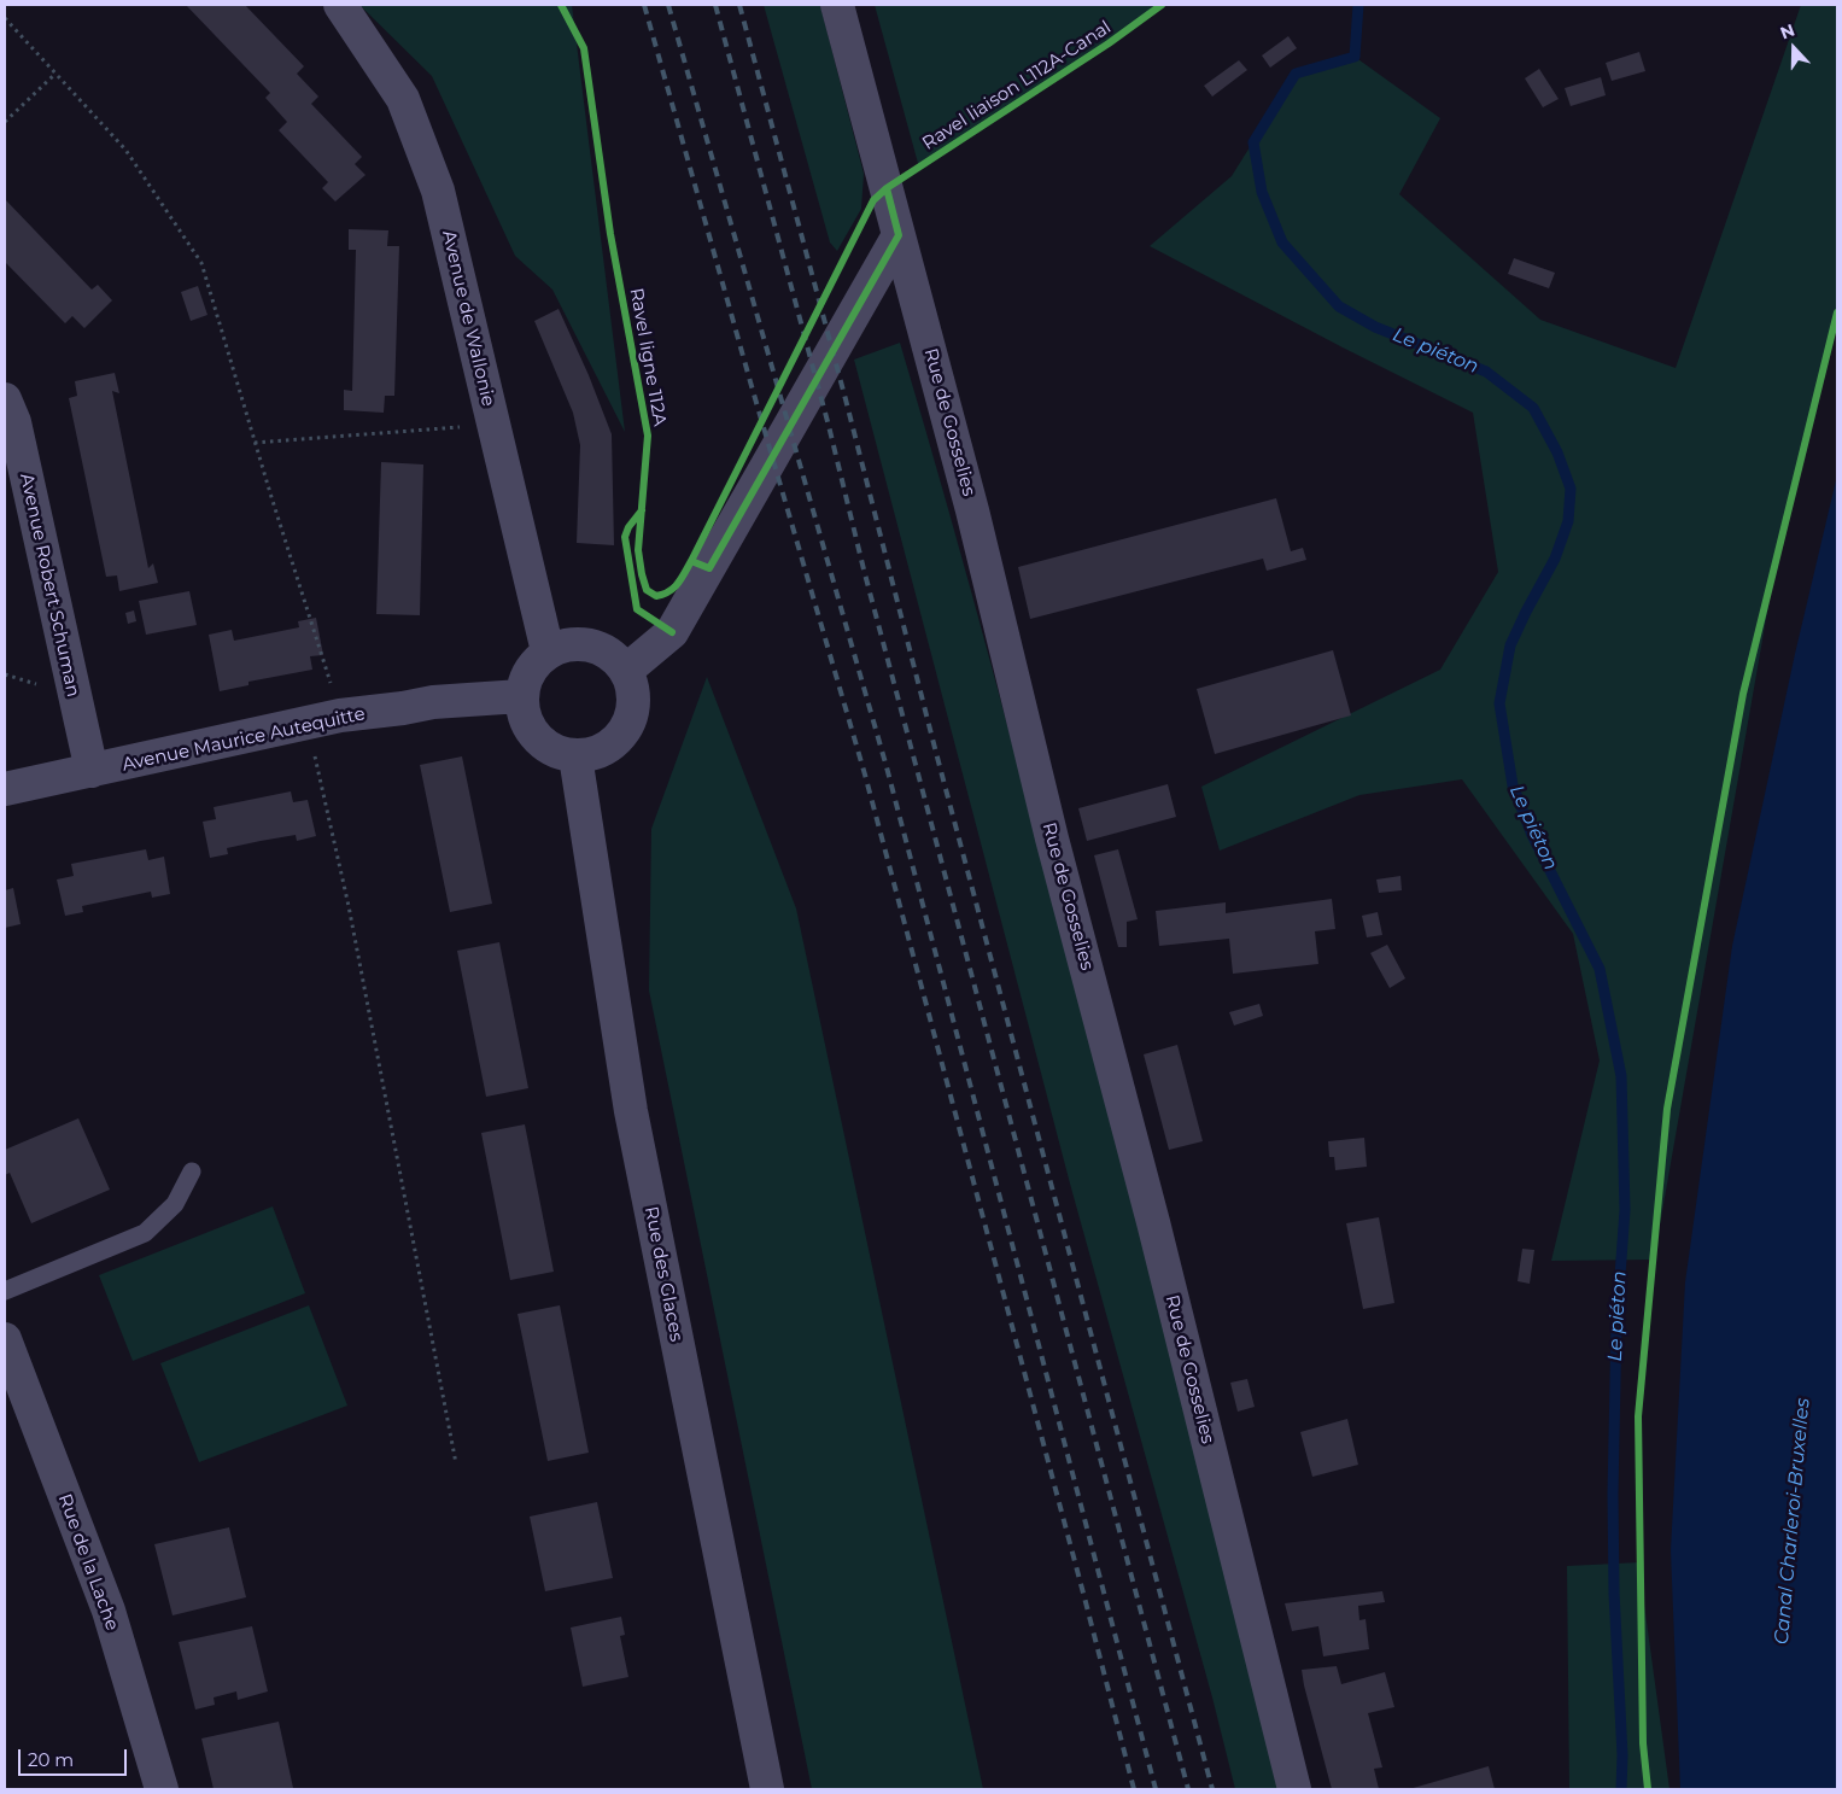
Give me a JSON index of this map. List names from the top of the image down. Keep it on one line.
{"streets":{"street":["Avenue de Wallonie","Rue de Gosselies","Avenue Robert Schuman","Avenue Maurice Autequitte","Rue des Glaces","Rue de la Lache"],"cycle path":["Ravel liaison L112A-Canal"]},"crossings":[["Avenue de Wallonie","Avenue Maurice Autequitte"],["Avenue de Wallonie","Rue des Glaces"],["Avenue Robert Schuman","Avenue Maurice Autequitte"],["Avenue Maurice Autequitte","Rue des Glaces"]],"water":["Le piéton","Canal Charleroi-Bruxelles"],"scale_bar":"20 m","north":"top"}
